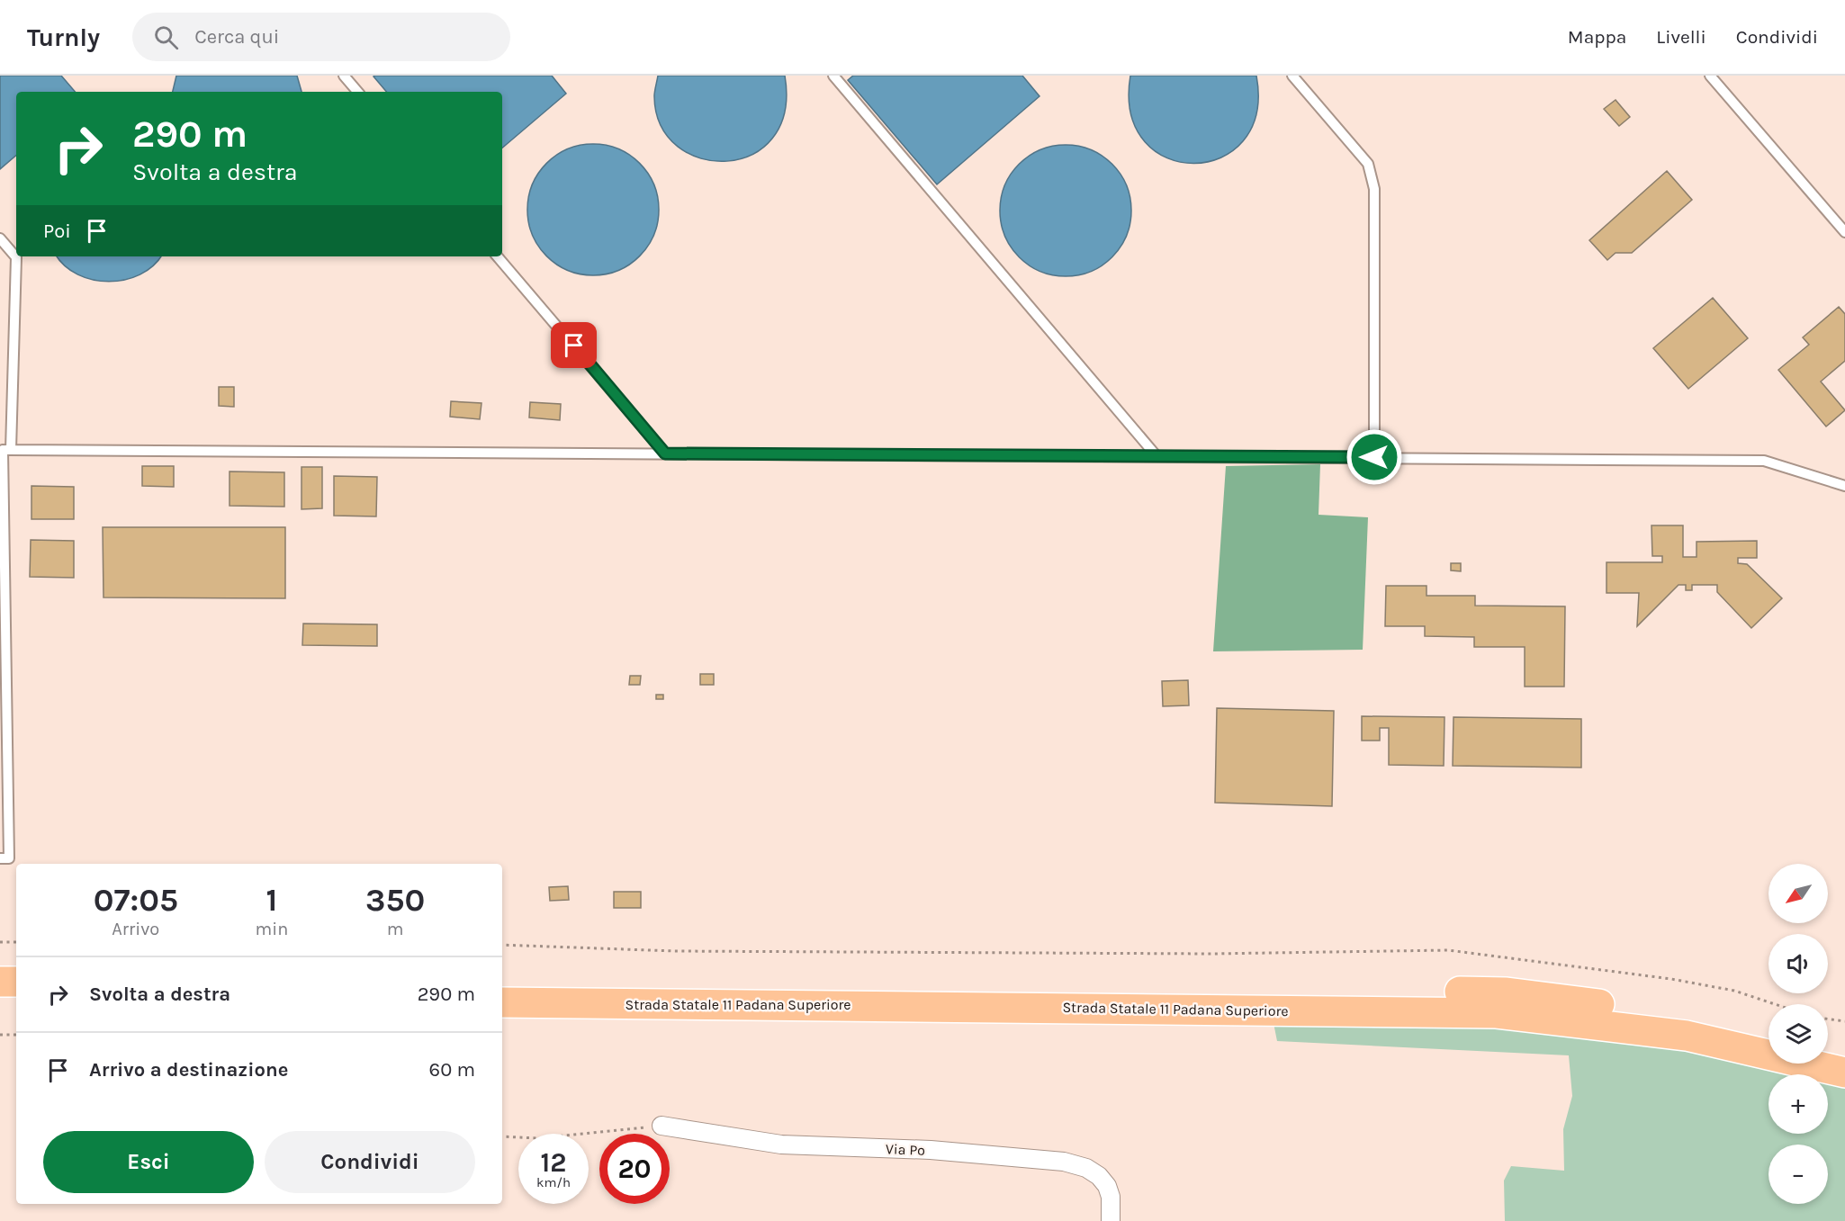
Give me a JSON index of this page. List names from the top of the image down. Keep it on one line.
{"streets":{"highway":["Strada Statale 11 Padana Superiore"],"street":["Via Po"]},"north":"bottom left","page":{"header":"Turnly","search":"Cerca qui","nav":["Mappa","Livelli","Condividi"],"turn":["290 m","Svolta a destra"],"then":"Poi","map_buttons":["+","−"],"eta":["07:05","Arrivo","1","min","350","m"],"list":[{"name":"Svolta a destra","value":"290 m"},{"name":"Arrivo a destinazione","value":"60 m"}],"buttons":["Esci","Condividi"],"speed":"12 km/h","limit":"20"}}
